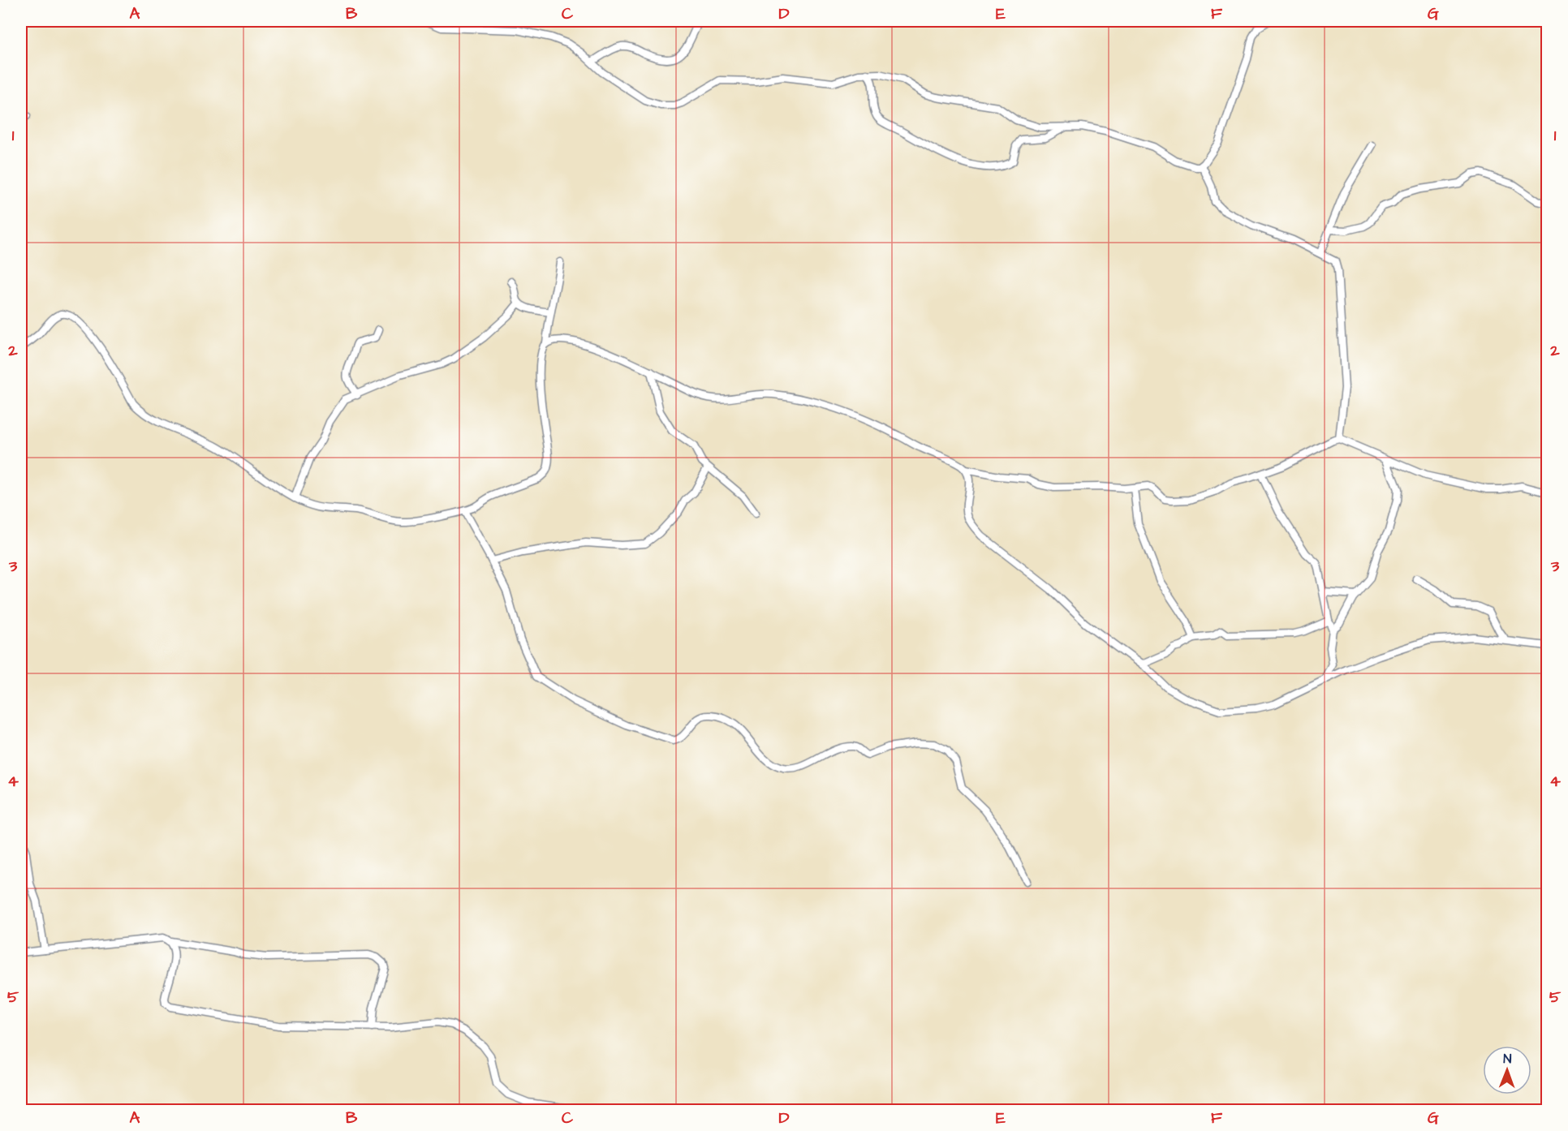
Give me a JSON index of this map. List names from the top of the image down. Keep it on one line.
{"north":"top","grid":{"columns":["A","B","C","D","E","F","G"],"rows":["1","2","3","4","5"]}}
